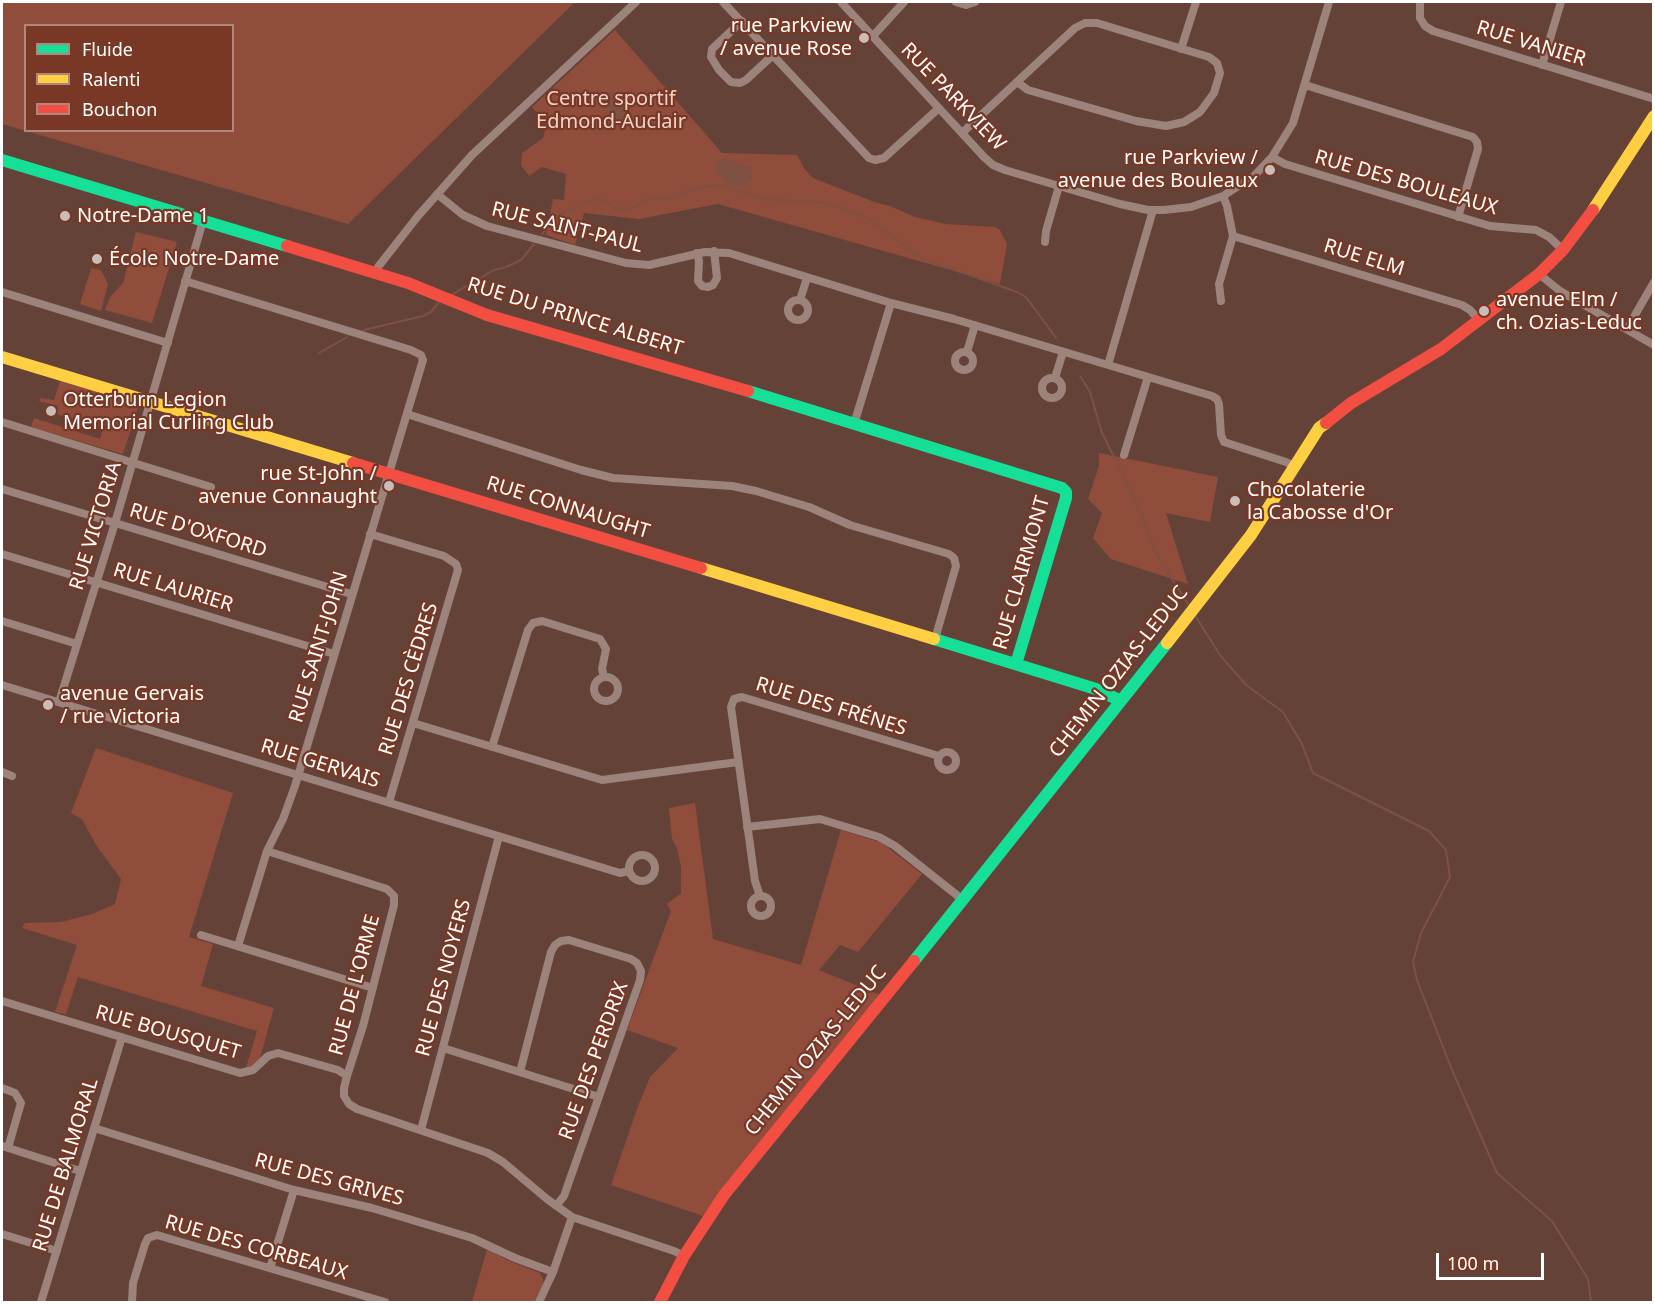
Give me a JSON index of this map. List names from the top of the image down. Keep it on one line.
{"streets":{"street":["RUE VANIER","RUE PARKVIEW","RUE DES BOULEAUX","RUE SAINT-PAUL","RUE ELM","RUE DU PRINCE ALBERT","RUE CONNAUGHT","RUE VICTORIA","RUE D'OXFORD","RUE CLAIRMONT","RUE LAURIER","RUE SAINT-JOHN","CHEMIN OZIAS-LEDUC","RUE DES CÈDRES","RUE DES FRÉNES","RUE GERVAIS","RUE DES NOYERS","RUE DE L'ORME","RUE BOUSQUET","RUE DES PERDRIX","RUE DE BALMORAL","RUE DES GRIVES","RUE DES CORBEAUX"]},"crossings":[["RUE PARKVIEW","RUE DES BOULEAUX"],["RUE DES BOULEAUX","CHEMIN OZIAS-LEDUC"],["RUE SAINT-PAUL","CHEMIN OZIAS-LEDUC"],["RUE ELM","CHEMIN OZIAS-LEDUC"],["RUE DU PRINCE ALBERT","RUE VICTORIA"],["RUE DU PRINCE ALBERT","RUE CLAIRMONT"],["RUE CONNAUGHT","RUE VICTORIA"],["RUE CONNAUGHT","RUE CLAIRMONT"],["RUE CONNAUGHT","RUE SAINT-JOHN"],["RUE CONNAUGHT","CHEMIN OZIAS-LEDUC"],["RUE VICTORIA","RUE D'OXFORD"],["RUE VICTORIA","RUE LAURIER"],["RUE VICTORIA","RUE SAINT-JOHN"],["RUE VICTORIA","RUE GERVAIS"],["RUE D'OXFORD","RUE SAINT-JOHN"],["RUE LAURIER","RUE SAINT-JOHN"],["RUE SAINT-JOHN","RUE DES CÈDRES"],["RUE SAINT-JOHN","RUE GERVAIS"],["RUE SAINT-JOHN","RUE DE L'ORME"],["RUE DES CÈDRES","RUE GERVAIS"],["RUE GERVAIS","RUE DES NOYERS"],["RUE DE L'ORME","RUE BOUSQUET"],["RUE BOUSQUET","RUE DE BALMORAL"],["RUE DE BALMORAL","RUE DES GRIVES"]],"parks":["Centre sportif Edmond-Auclair"],"places":["rue Parkview / avenue Rose","rue Parkview / avenue des Bouleaux","Notre-Dame 1","École Notre-Dame","avenue Elm / ch. Ozias-Leduc","Otterburn Legion Memorial Curling Club","rue St-John / avenue Connaught","Chocolaterie la Cabosse d'Or","avenue Gervais / rue Victoria"],"legend":["Fluide","Ralenti","Bouchon"],"scale_bar":"100 m"}
